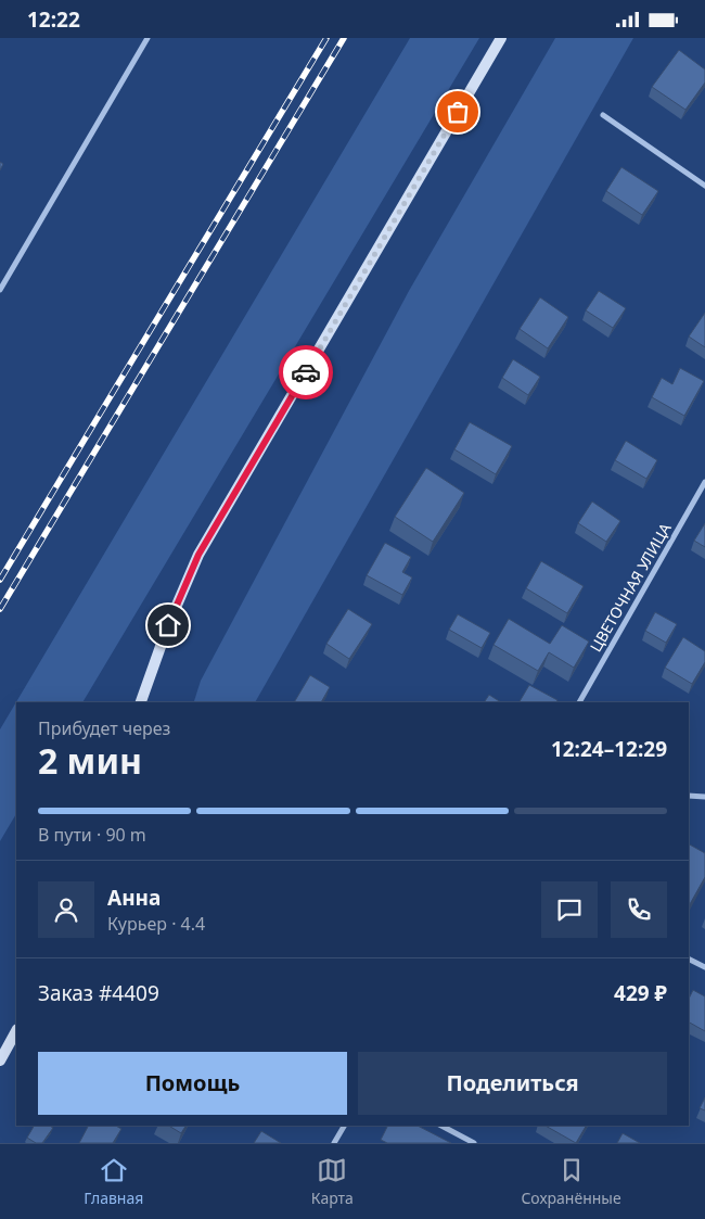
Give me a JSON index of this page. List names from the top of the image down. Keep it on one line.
{"streets":{"street":["ЦВЕТОЧНАЯ УЛИЦА"]},"page":{"status":"12:22","heading":["2 мин","Прибудет через","12:24–12:29"],"panel":["Анна","Курьер · 4.4","Заказ #4409","429 ₽"],"bar":"В пути · 90 m","buttons":["Помощь","Поделиться"],"tabs":["Главная","Карта","Сохранённые"]}}
